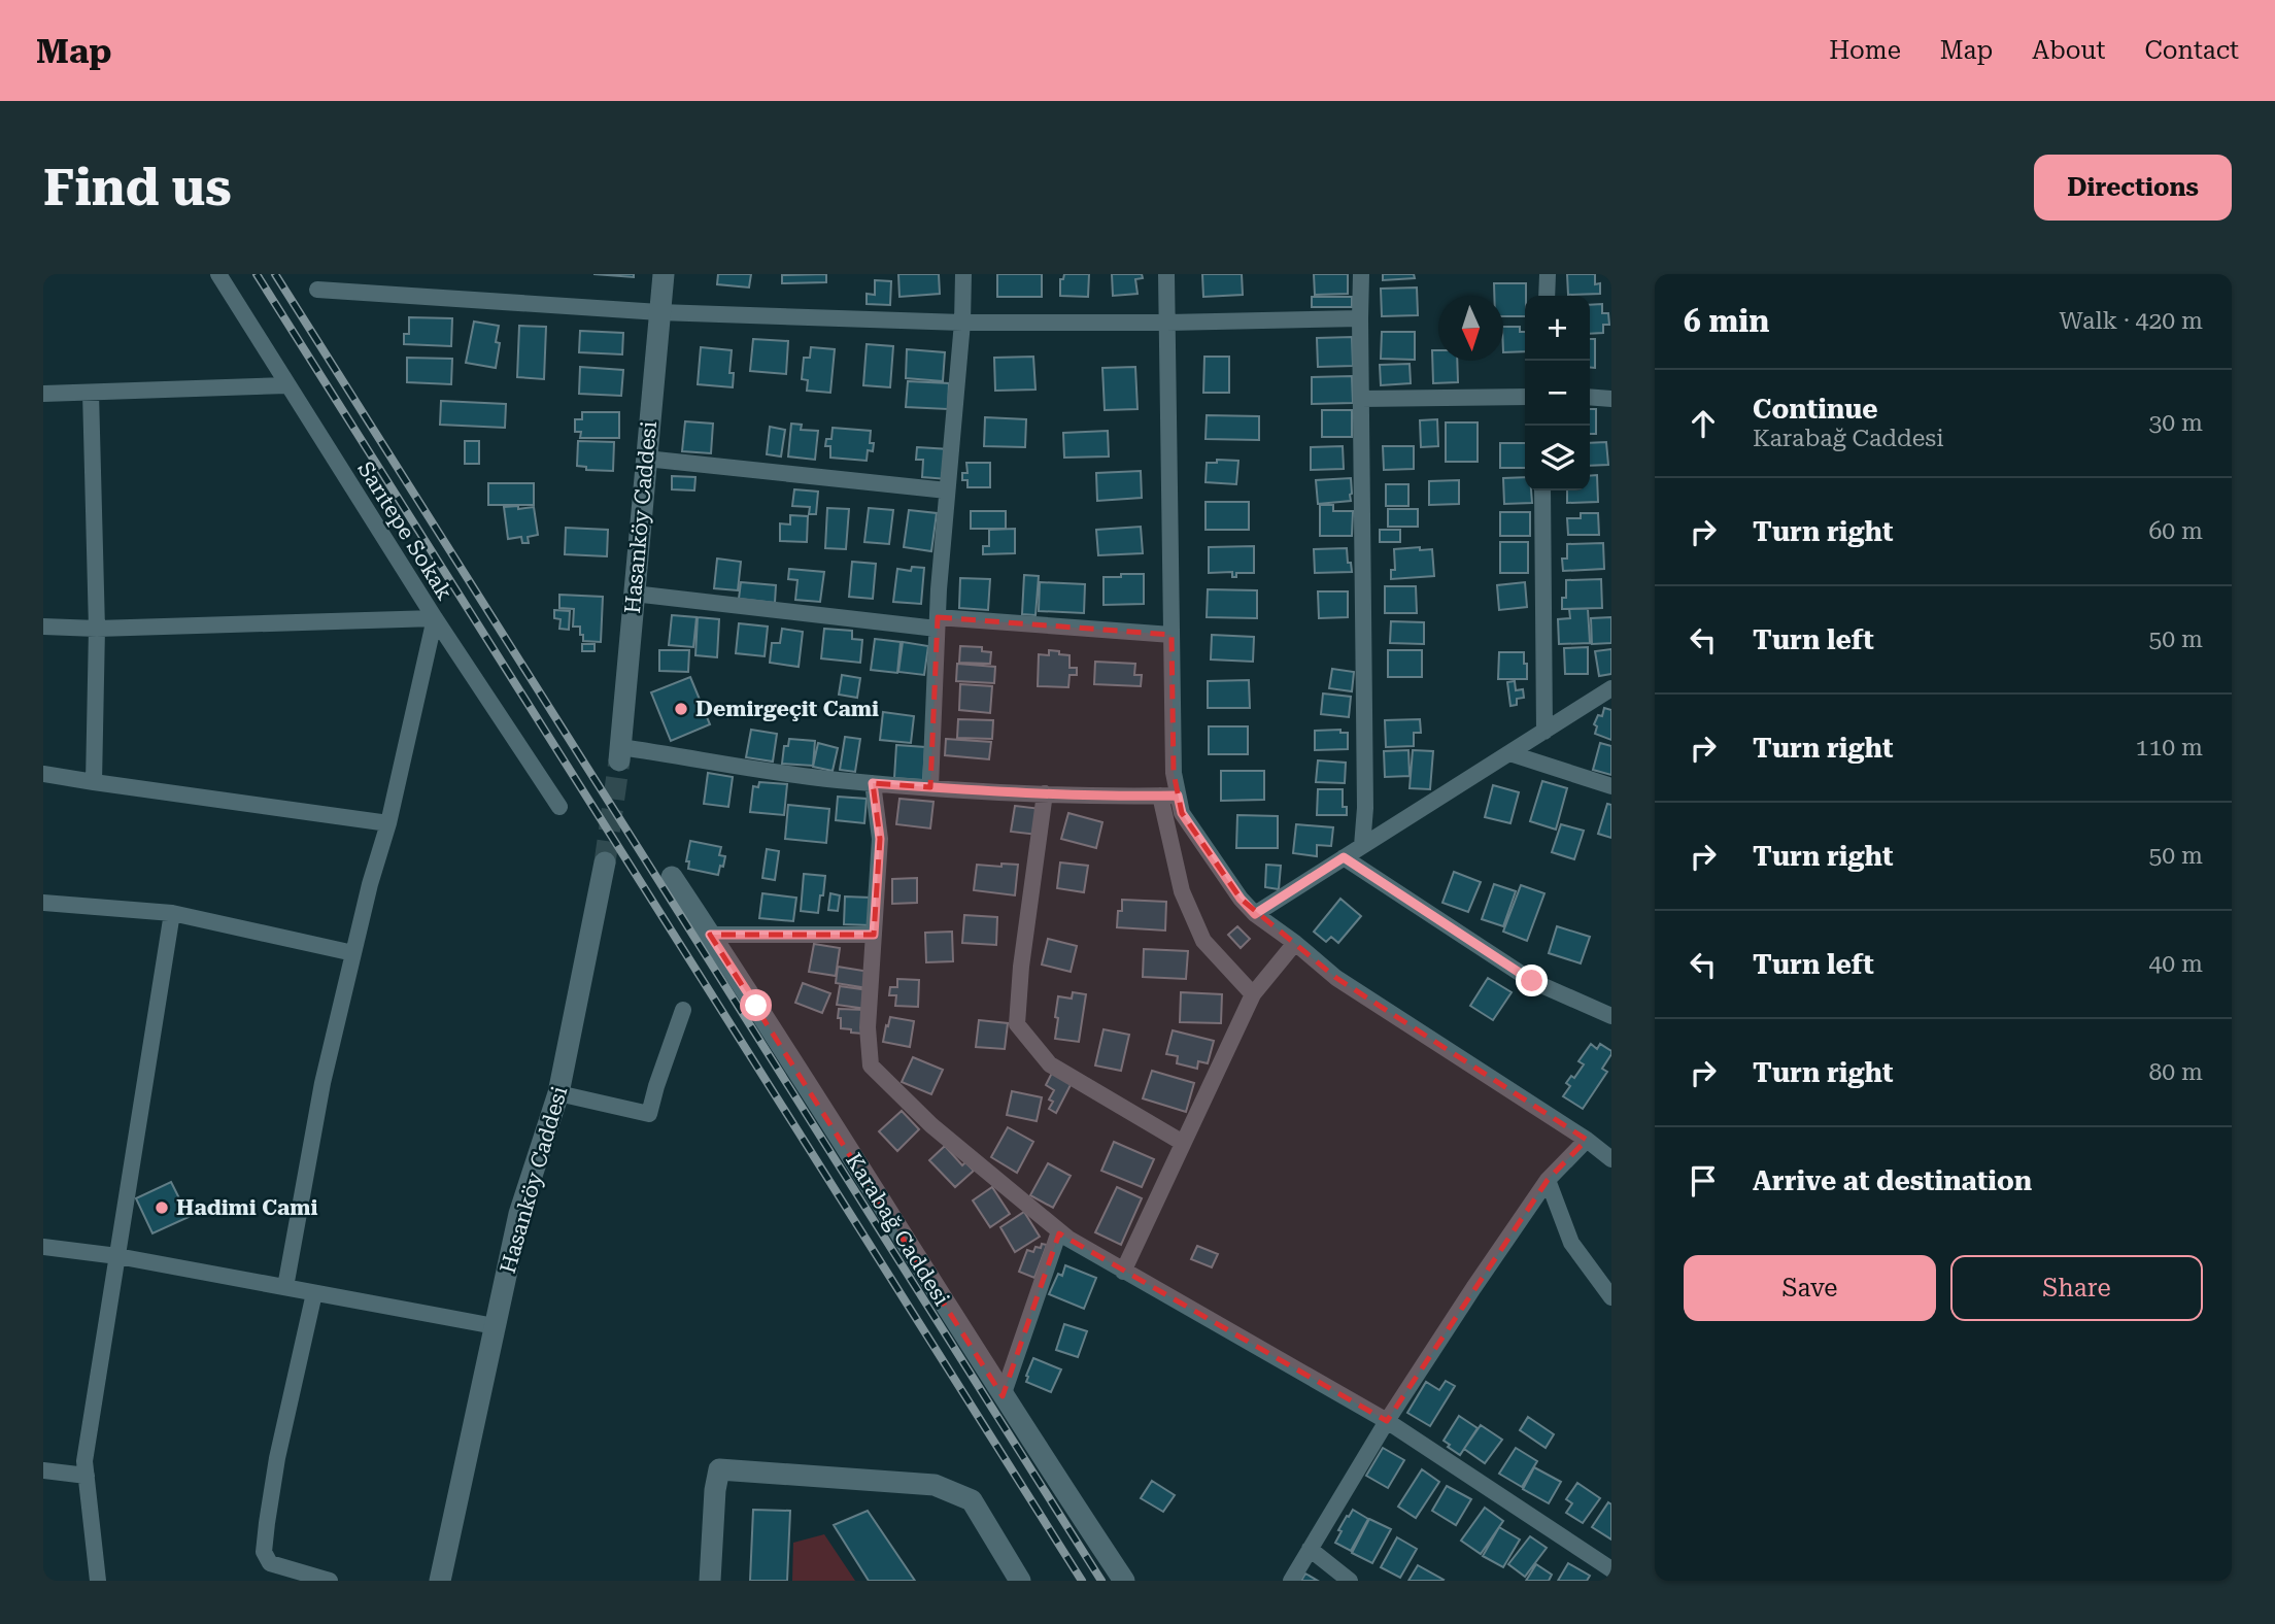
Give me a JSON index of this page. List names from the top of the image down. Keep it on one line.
{"streets":{"street":["Hasanköy Caddesi","Sarıtepe Sokak","Karabağ Caddesi"]},"places":["Demirgeçit Cami","Hadimi Cami"],"north":"bottom","page":{"header":"Map","nav":["Home","Map","About","Contact"],"buttons":["Directions",["Save","Share"]],"title":"Find us","heading":["6 min","Walk · 420 m"],"map_buttons":["+","−"],"list":[["Continue","Karabağ Caddesi","30 m"],["Turn right","60 m"],["Turn left","50 m"],["Turn right","110 m"],["Turn right","50 m"],["Turn left","40 m"],["Turn right","80 m"],"Arrive at destination"]}}
